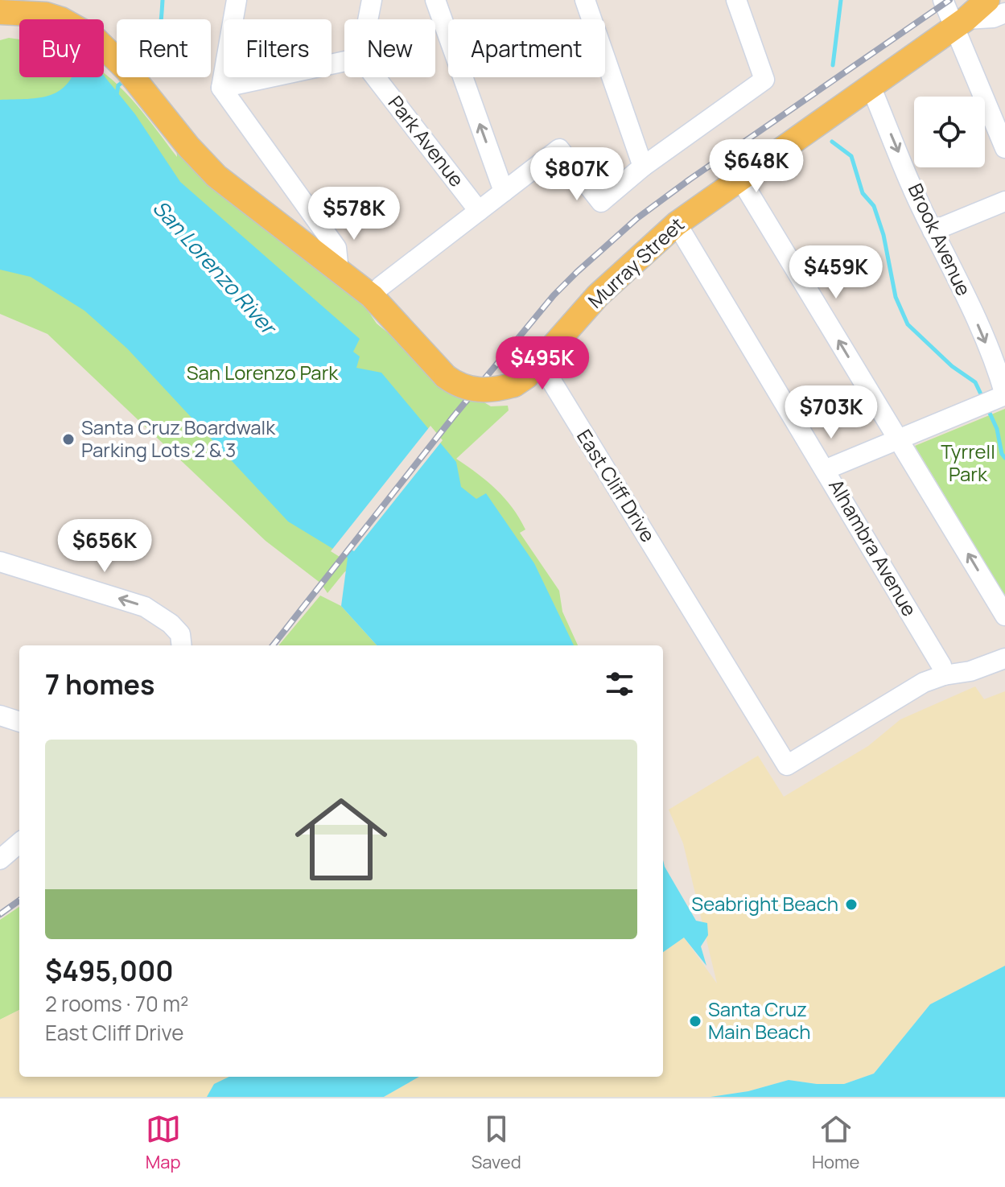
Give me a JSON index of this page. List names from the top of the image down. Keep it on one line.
{"streets":{"main road":["Murray Street"],"street":["Park Avenue","Brook Avenue","East Cliff Drive","Alhambra Avenue"]},"crossings":[["Brook Avenue","Murray Street"],["Murray Street","East Cliff Drive"],["Murray Street","Alhambra Avenue"],["East Cliff Drive","Alhambra Avenue"]],"water":["San Lorenzo River"],"parks":["San Lorenzo Park","Tyrrell Park"],"places":["Santa Cruz Boardwalk Parking Lots 2 & 3","Seabright Beach","Santa Cruz Main Beach"],"page":{"chip":["Buy","Rent","Filters","New","Apartment"],"price":["$648K","$807K","$578K","$459K","$495K","$703K","$656K"],"heading":"7 homes","list":[{"name":"$495,000","note":"2 rooms · 70 m² · East Cliff Drive"}],"tabs":["Map","Saved","Home"]}}
